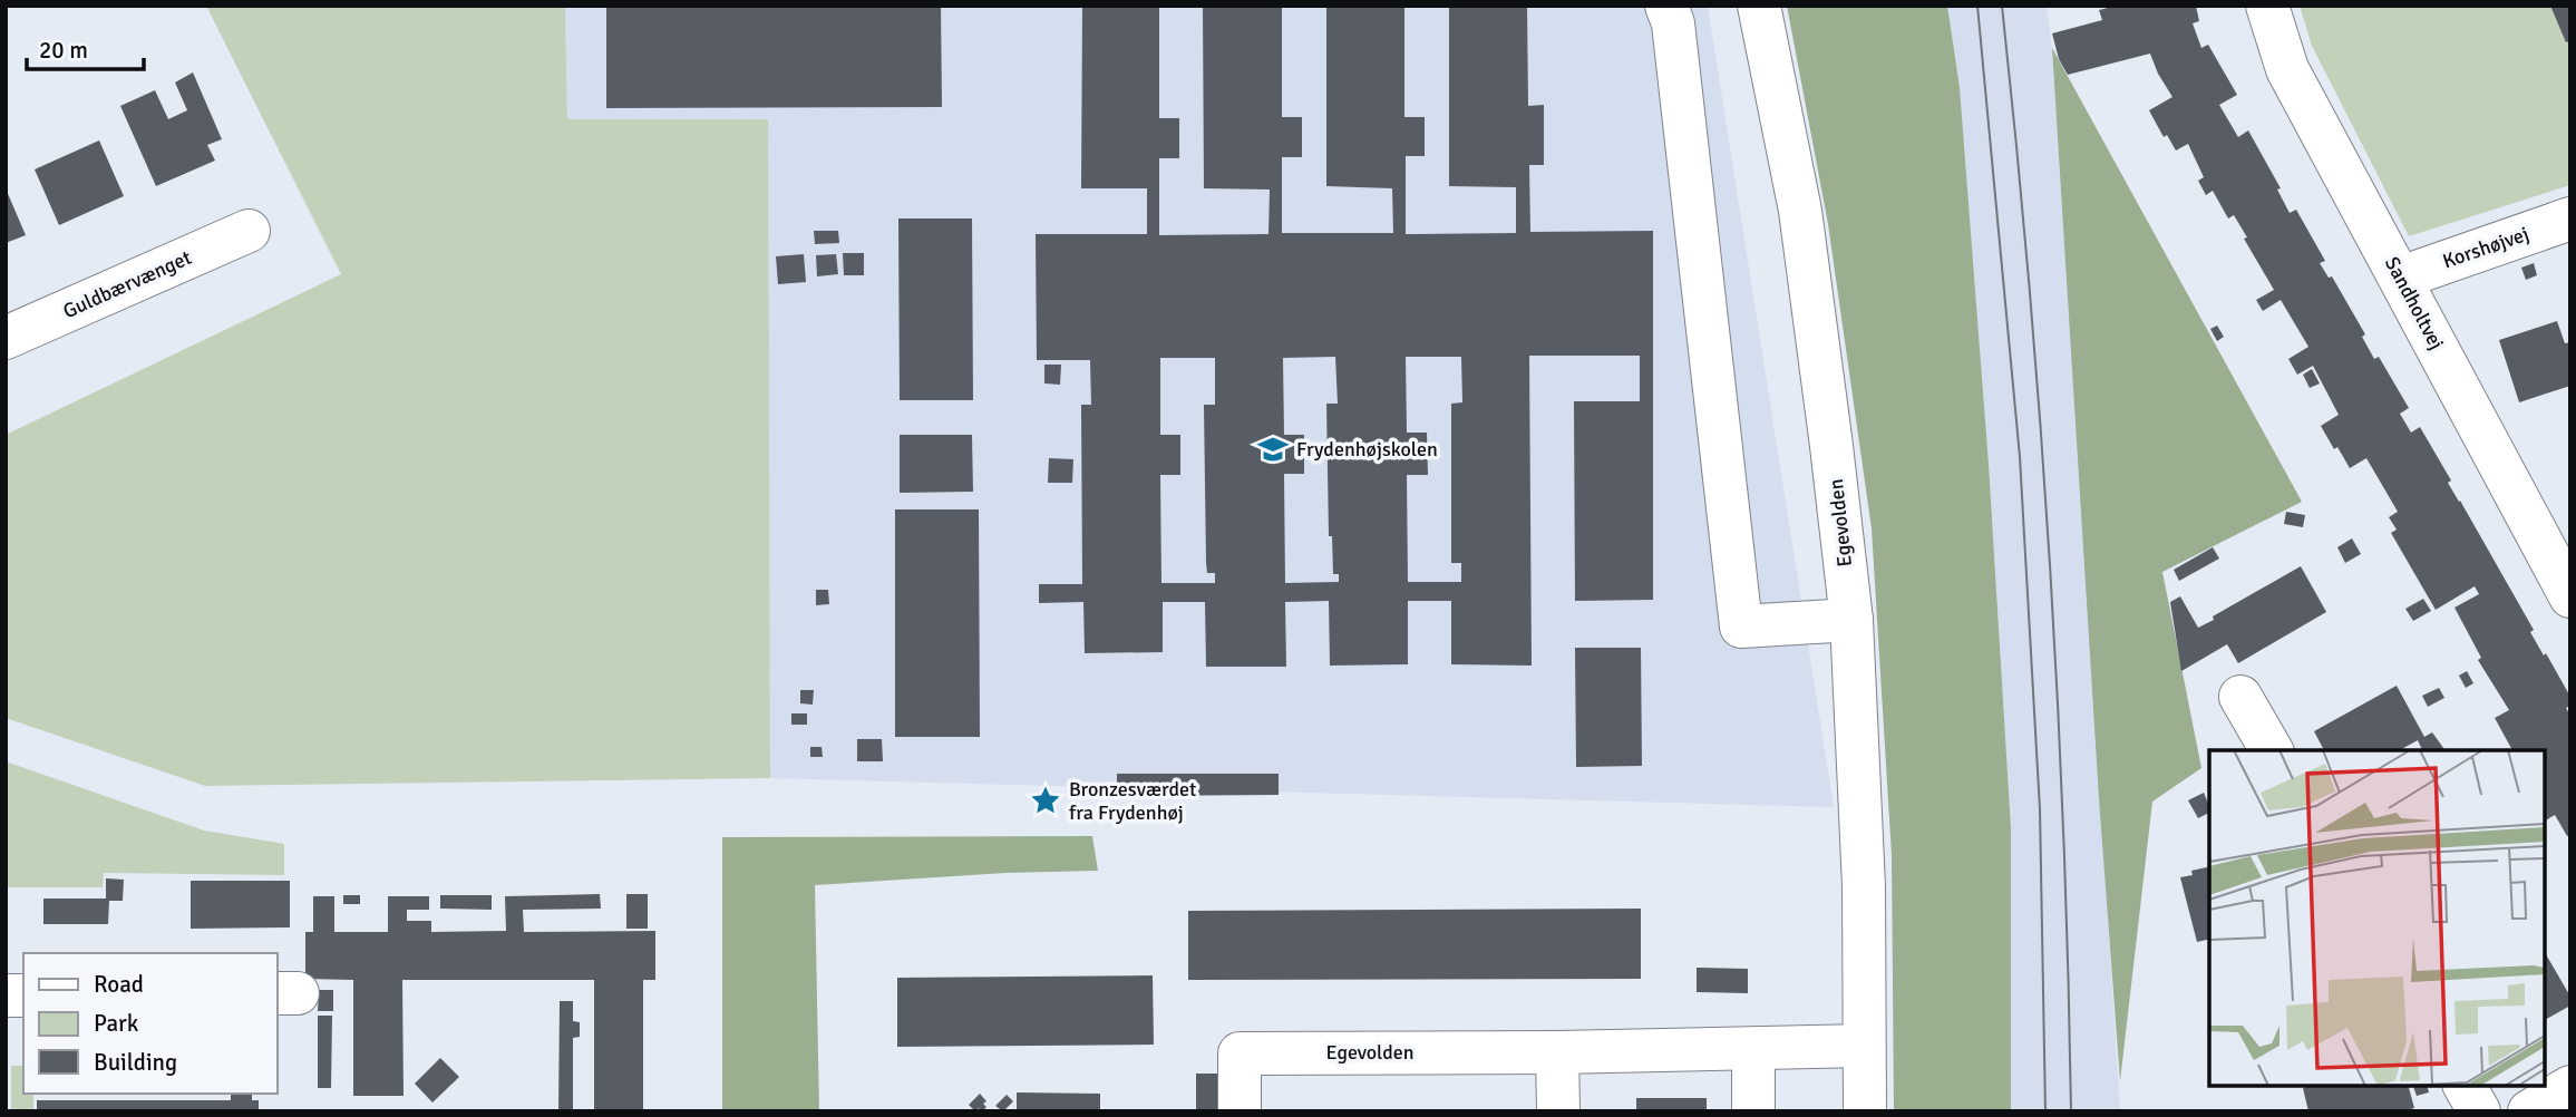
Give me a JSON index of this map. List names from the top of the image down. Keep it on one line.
{"streets":{"street":["Korshøjvej","Guldbærvænget","Sandholtvej","Egevolden"]},"crossings":[["Korshøjvej","Sandholtvej"]],"places":{"school or university":["Frydenhøjskolen"],"place":["Bronzesværdet fra Frydenhøj"]},"legend":["Road","Park","Building"],"scale_bar":"20 m"}
